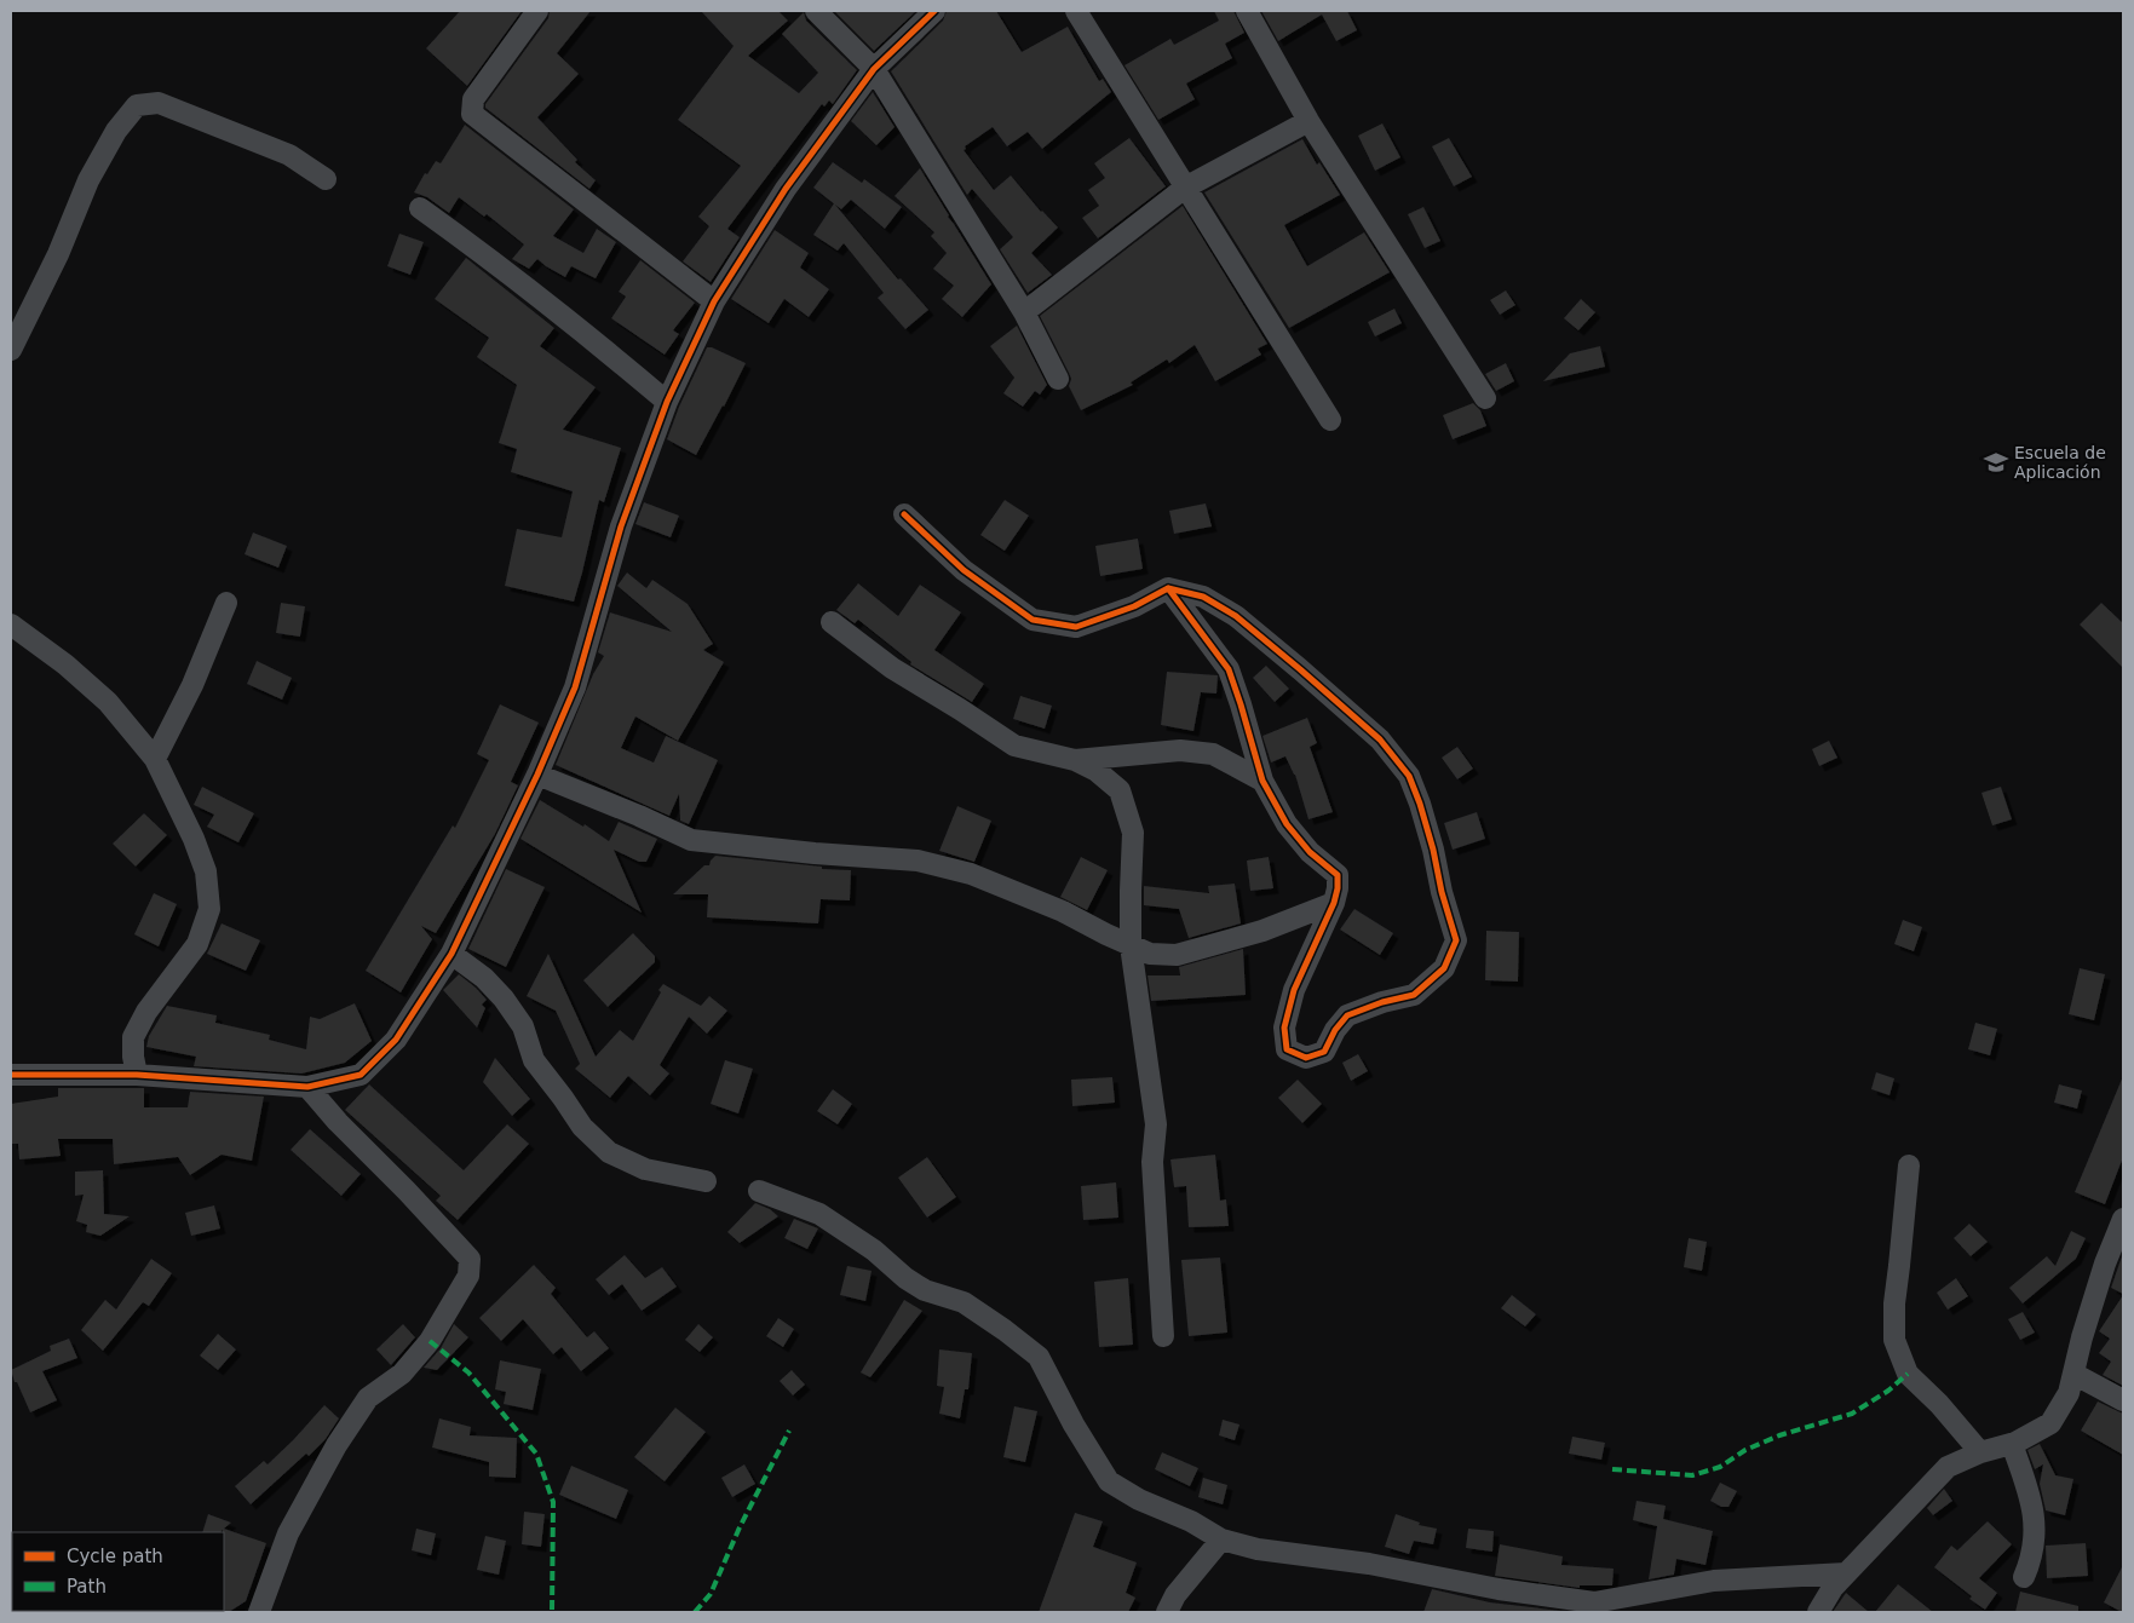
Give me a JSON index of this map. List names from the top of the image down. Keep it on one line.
{"places":{"school or university":["Escuela de Aplicación"]},"legend":["Cycle path","Path"]}
